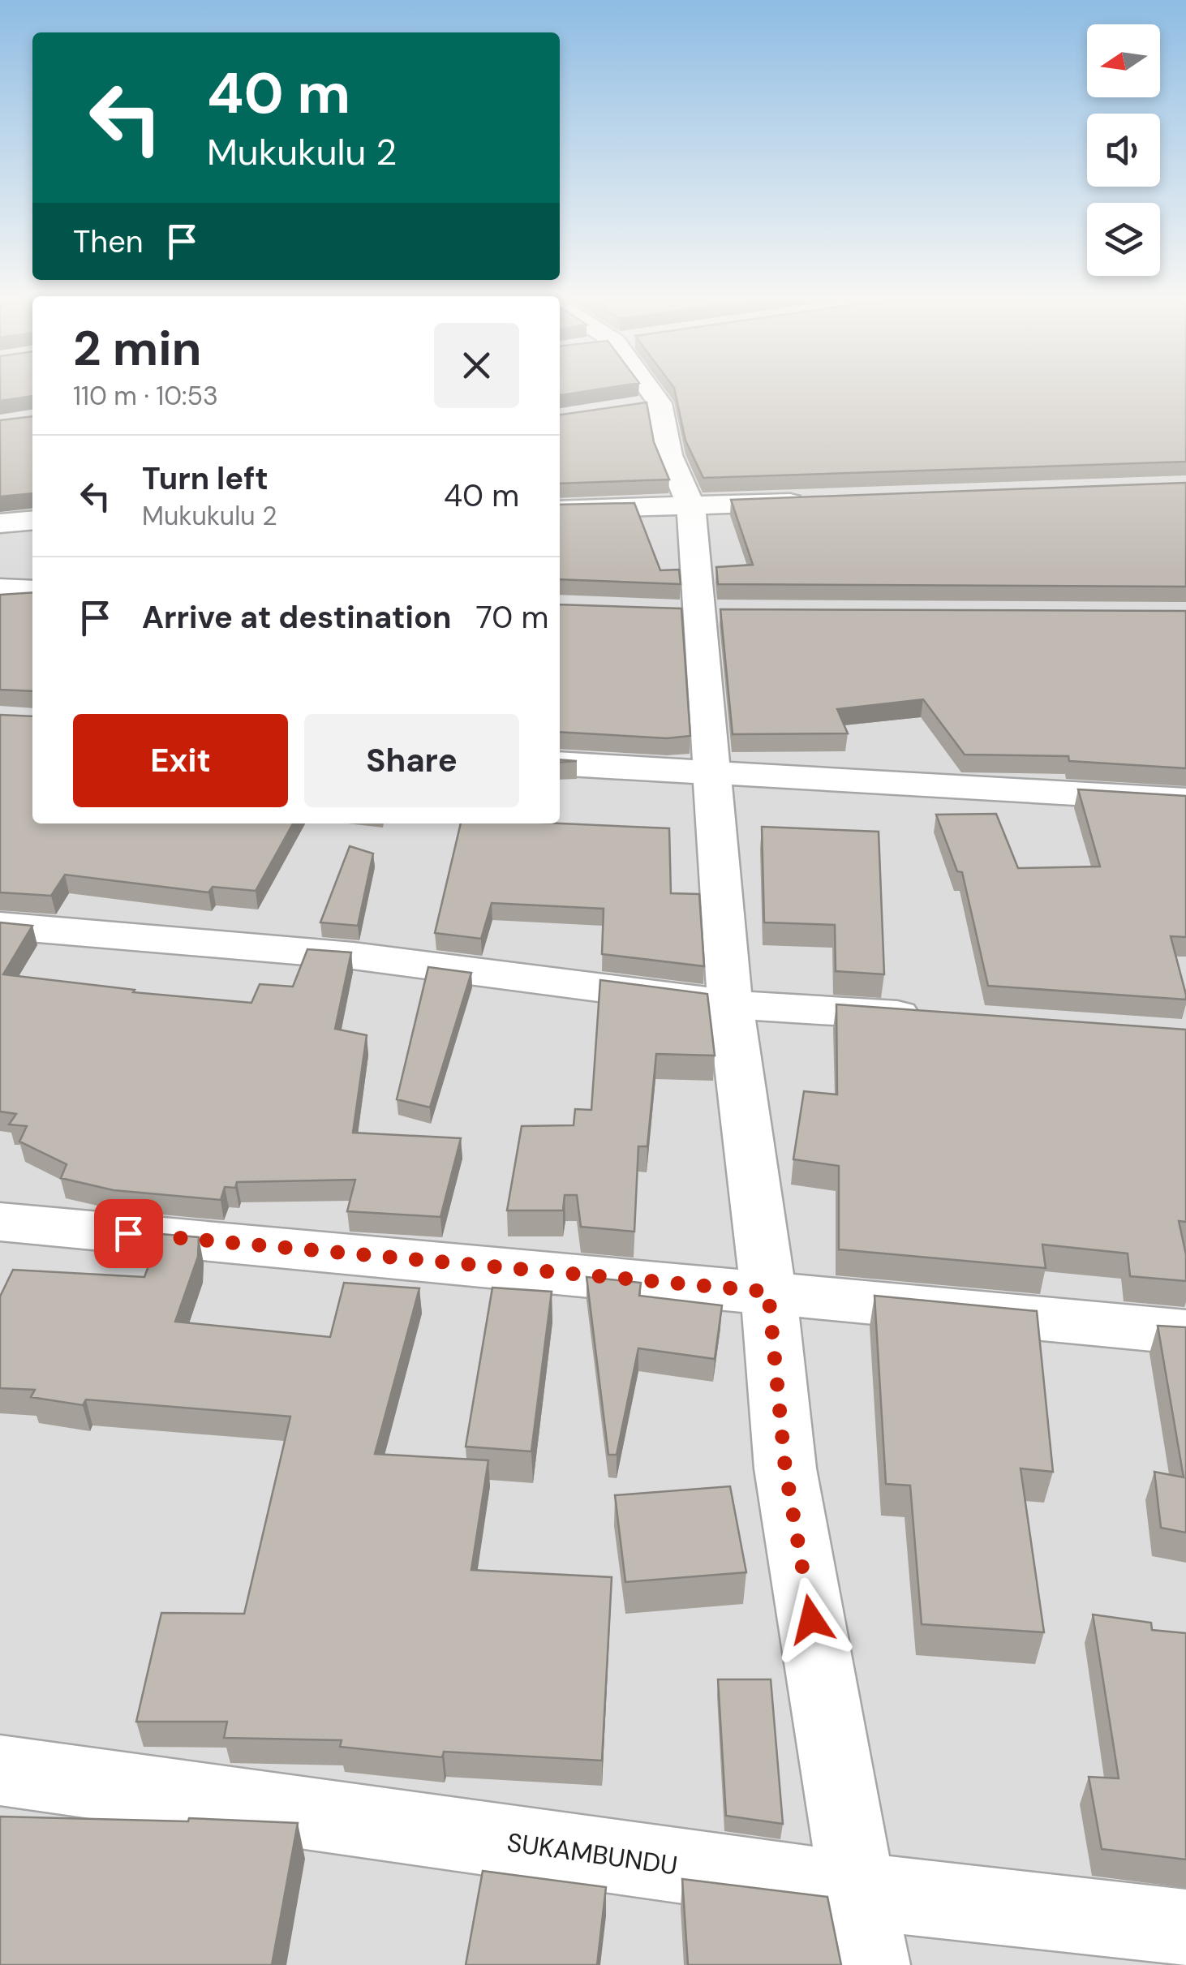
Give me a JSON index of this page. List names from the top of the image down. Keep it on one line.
{"streets":{"street":["SUKAMBUNDU"]},"north":"left","page":{"turn":["40 m","Mukukulu 2"],"then":"Then","heading":["2 min","110 m · 10:53"],"list":[{"name":"Turn left","note":"Mukukulu 2","value":"40 m"},{"name":"Arrive at destination","value":"70 m"}],"buttons":["Exit","Share"]}}
